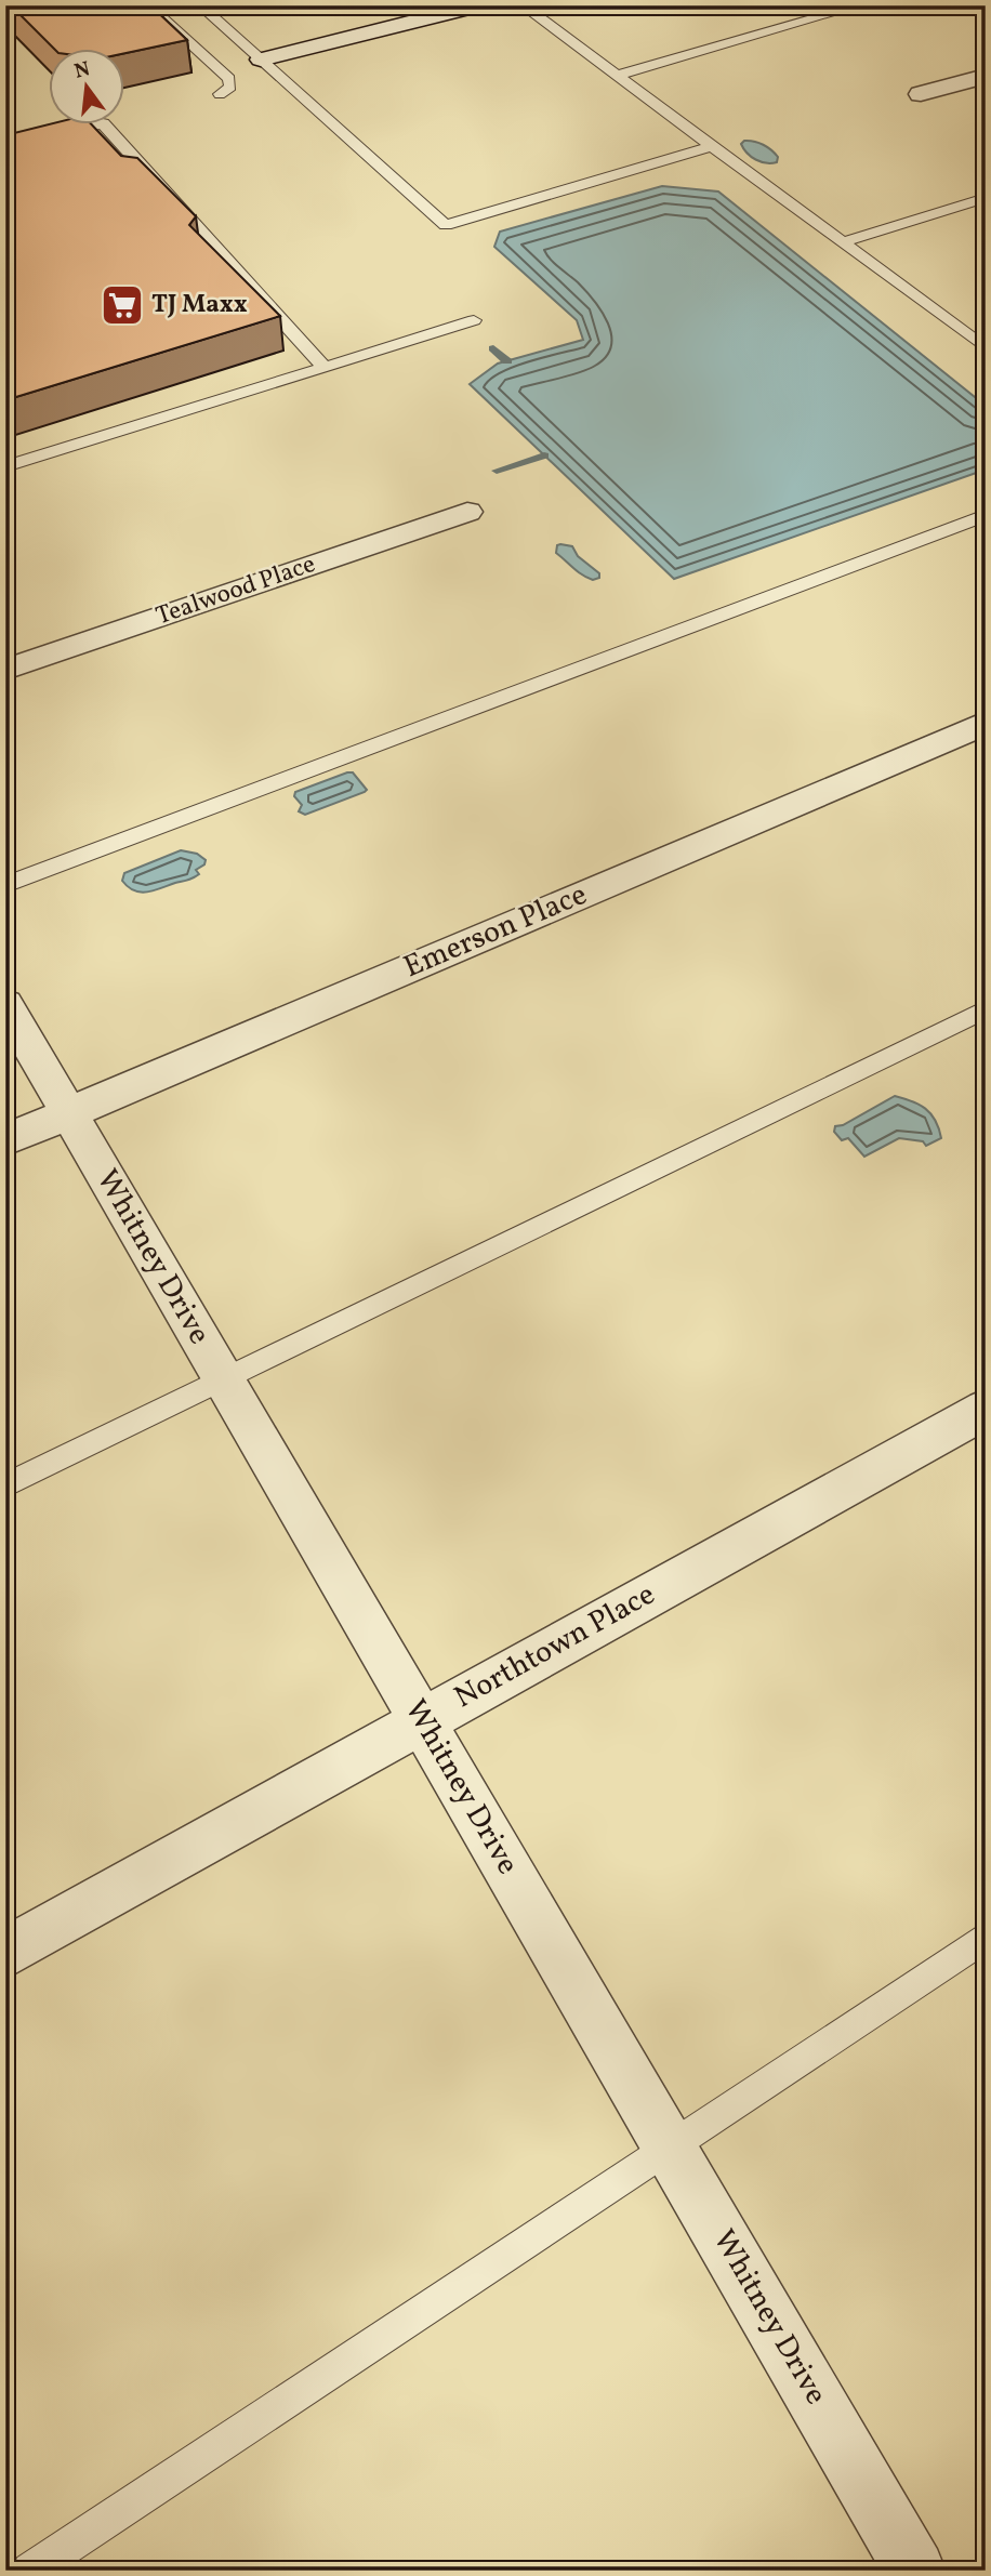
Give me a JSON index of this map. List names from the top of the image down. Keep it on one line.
{"streets":{"street":["Tealwood Place","Emerson Place","Whitney Drive","Northtown Place"]},"crossings":[["Emerson Place","Whitney Drive"],["Whitney Drive","Northtown Place"]],"places":{"supermarket":["TJ Maxx"]},"north":"top"}
